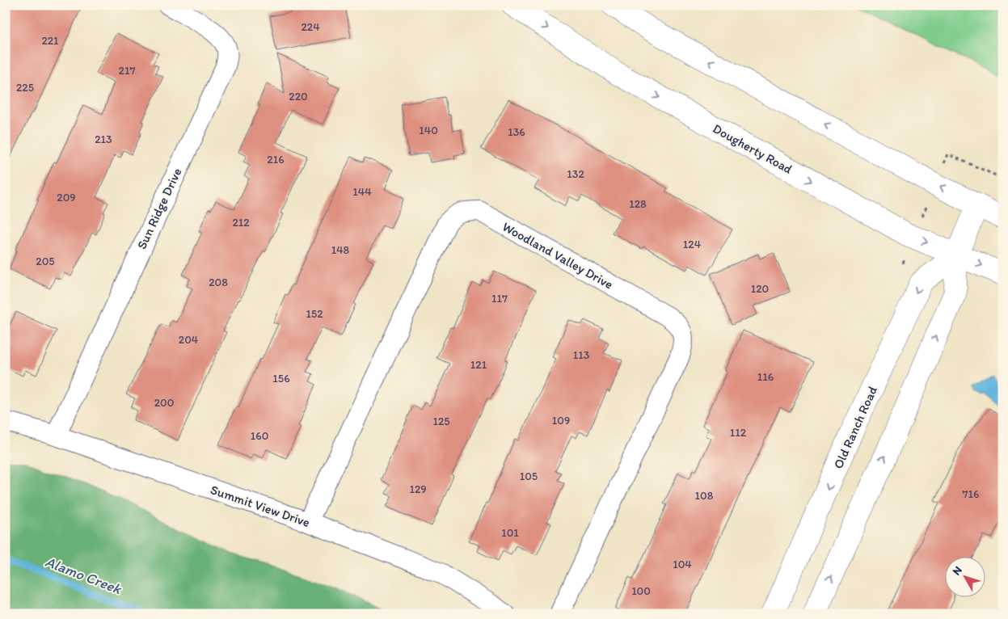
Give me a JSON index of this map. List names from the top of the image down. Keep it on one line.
{"streets":{"main road":["Dougherty Road","Old Ranch Road"],"street":["Sun Ridge Drive","Woodland Valley Drive","Summit View Drive"]},"crossings":[["Dougherty Road","Old Ranch Road"],["Sun Ridge Drive","Summit View Drive"],["Woodland Valley Drive","Summit View Drive"]],"water":["Alamo Creek"],"house_numbers":["224","221","217","225","220","140","136","213","216","132","144","209","128","212","124","148","205","208","120","117","152","204","113","121","116","156","200","109","125","112","160","105","129","716","108","101","104","100"],"north":"top left"}
